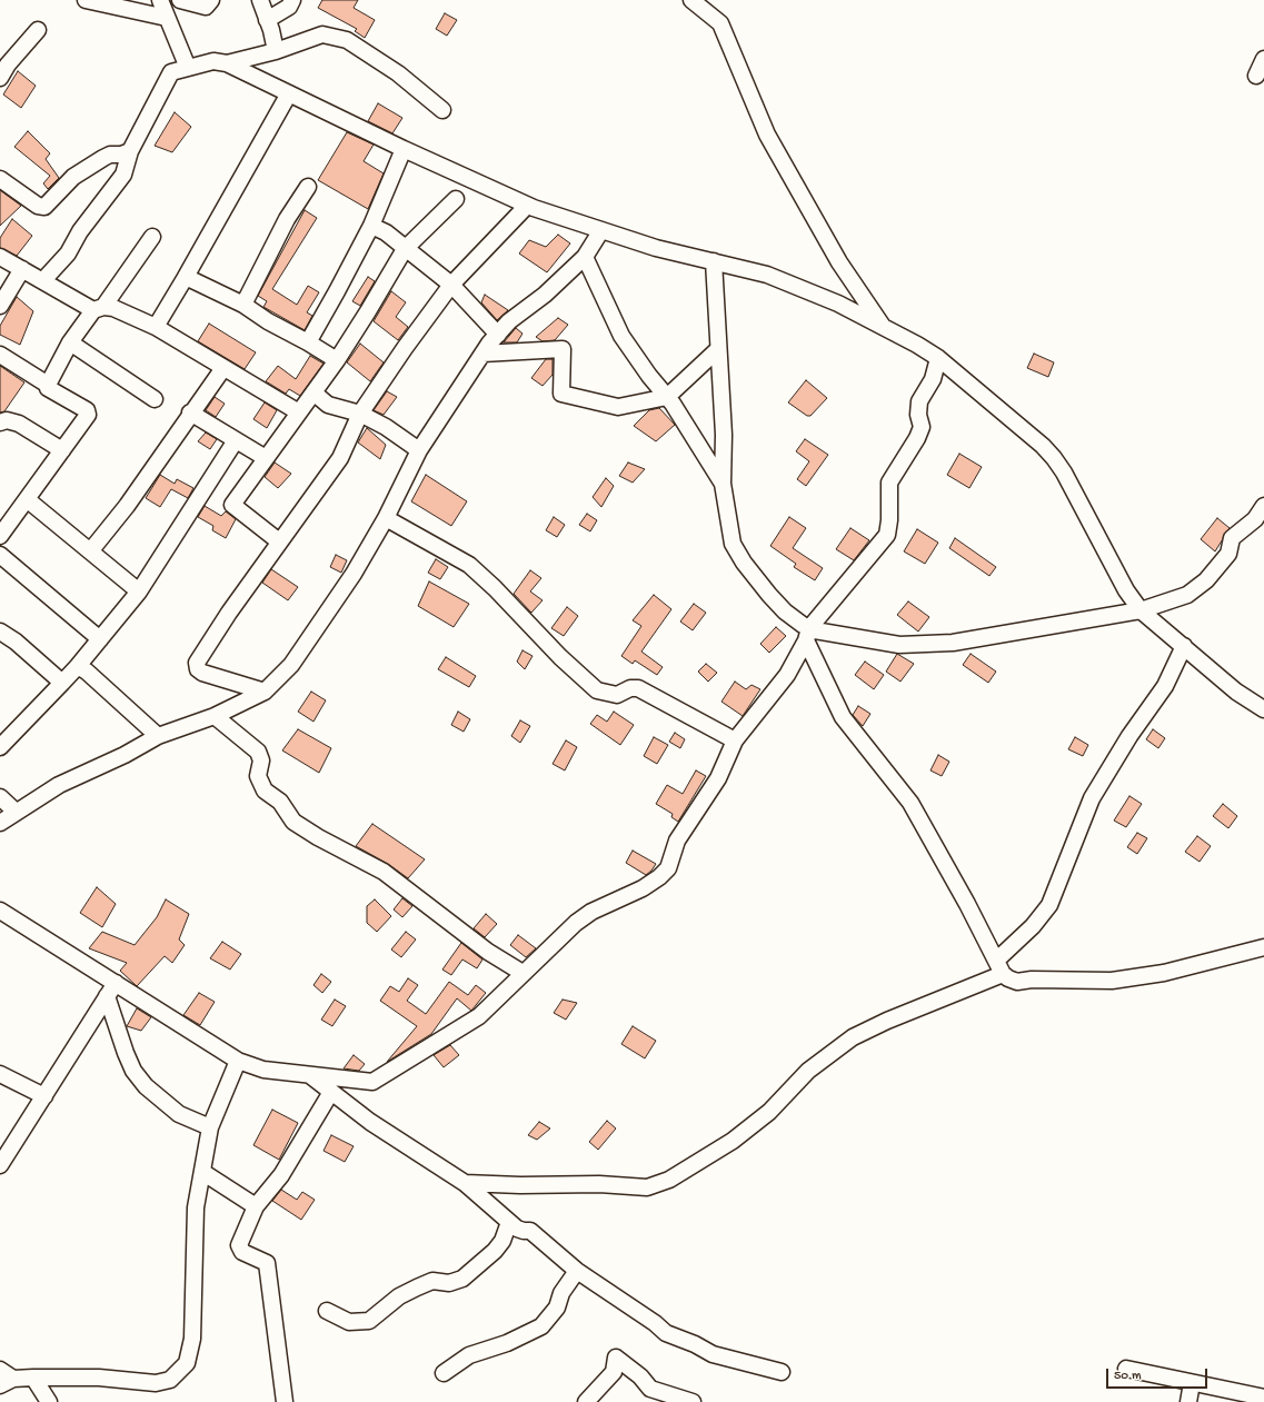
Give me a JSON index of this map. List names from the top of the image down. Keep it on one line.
{"scale_bar":"50 m"}
